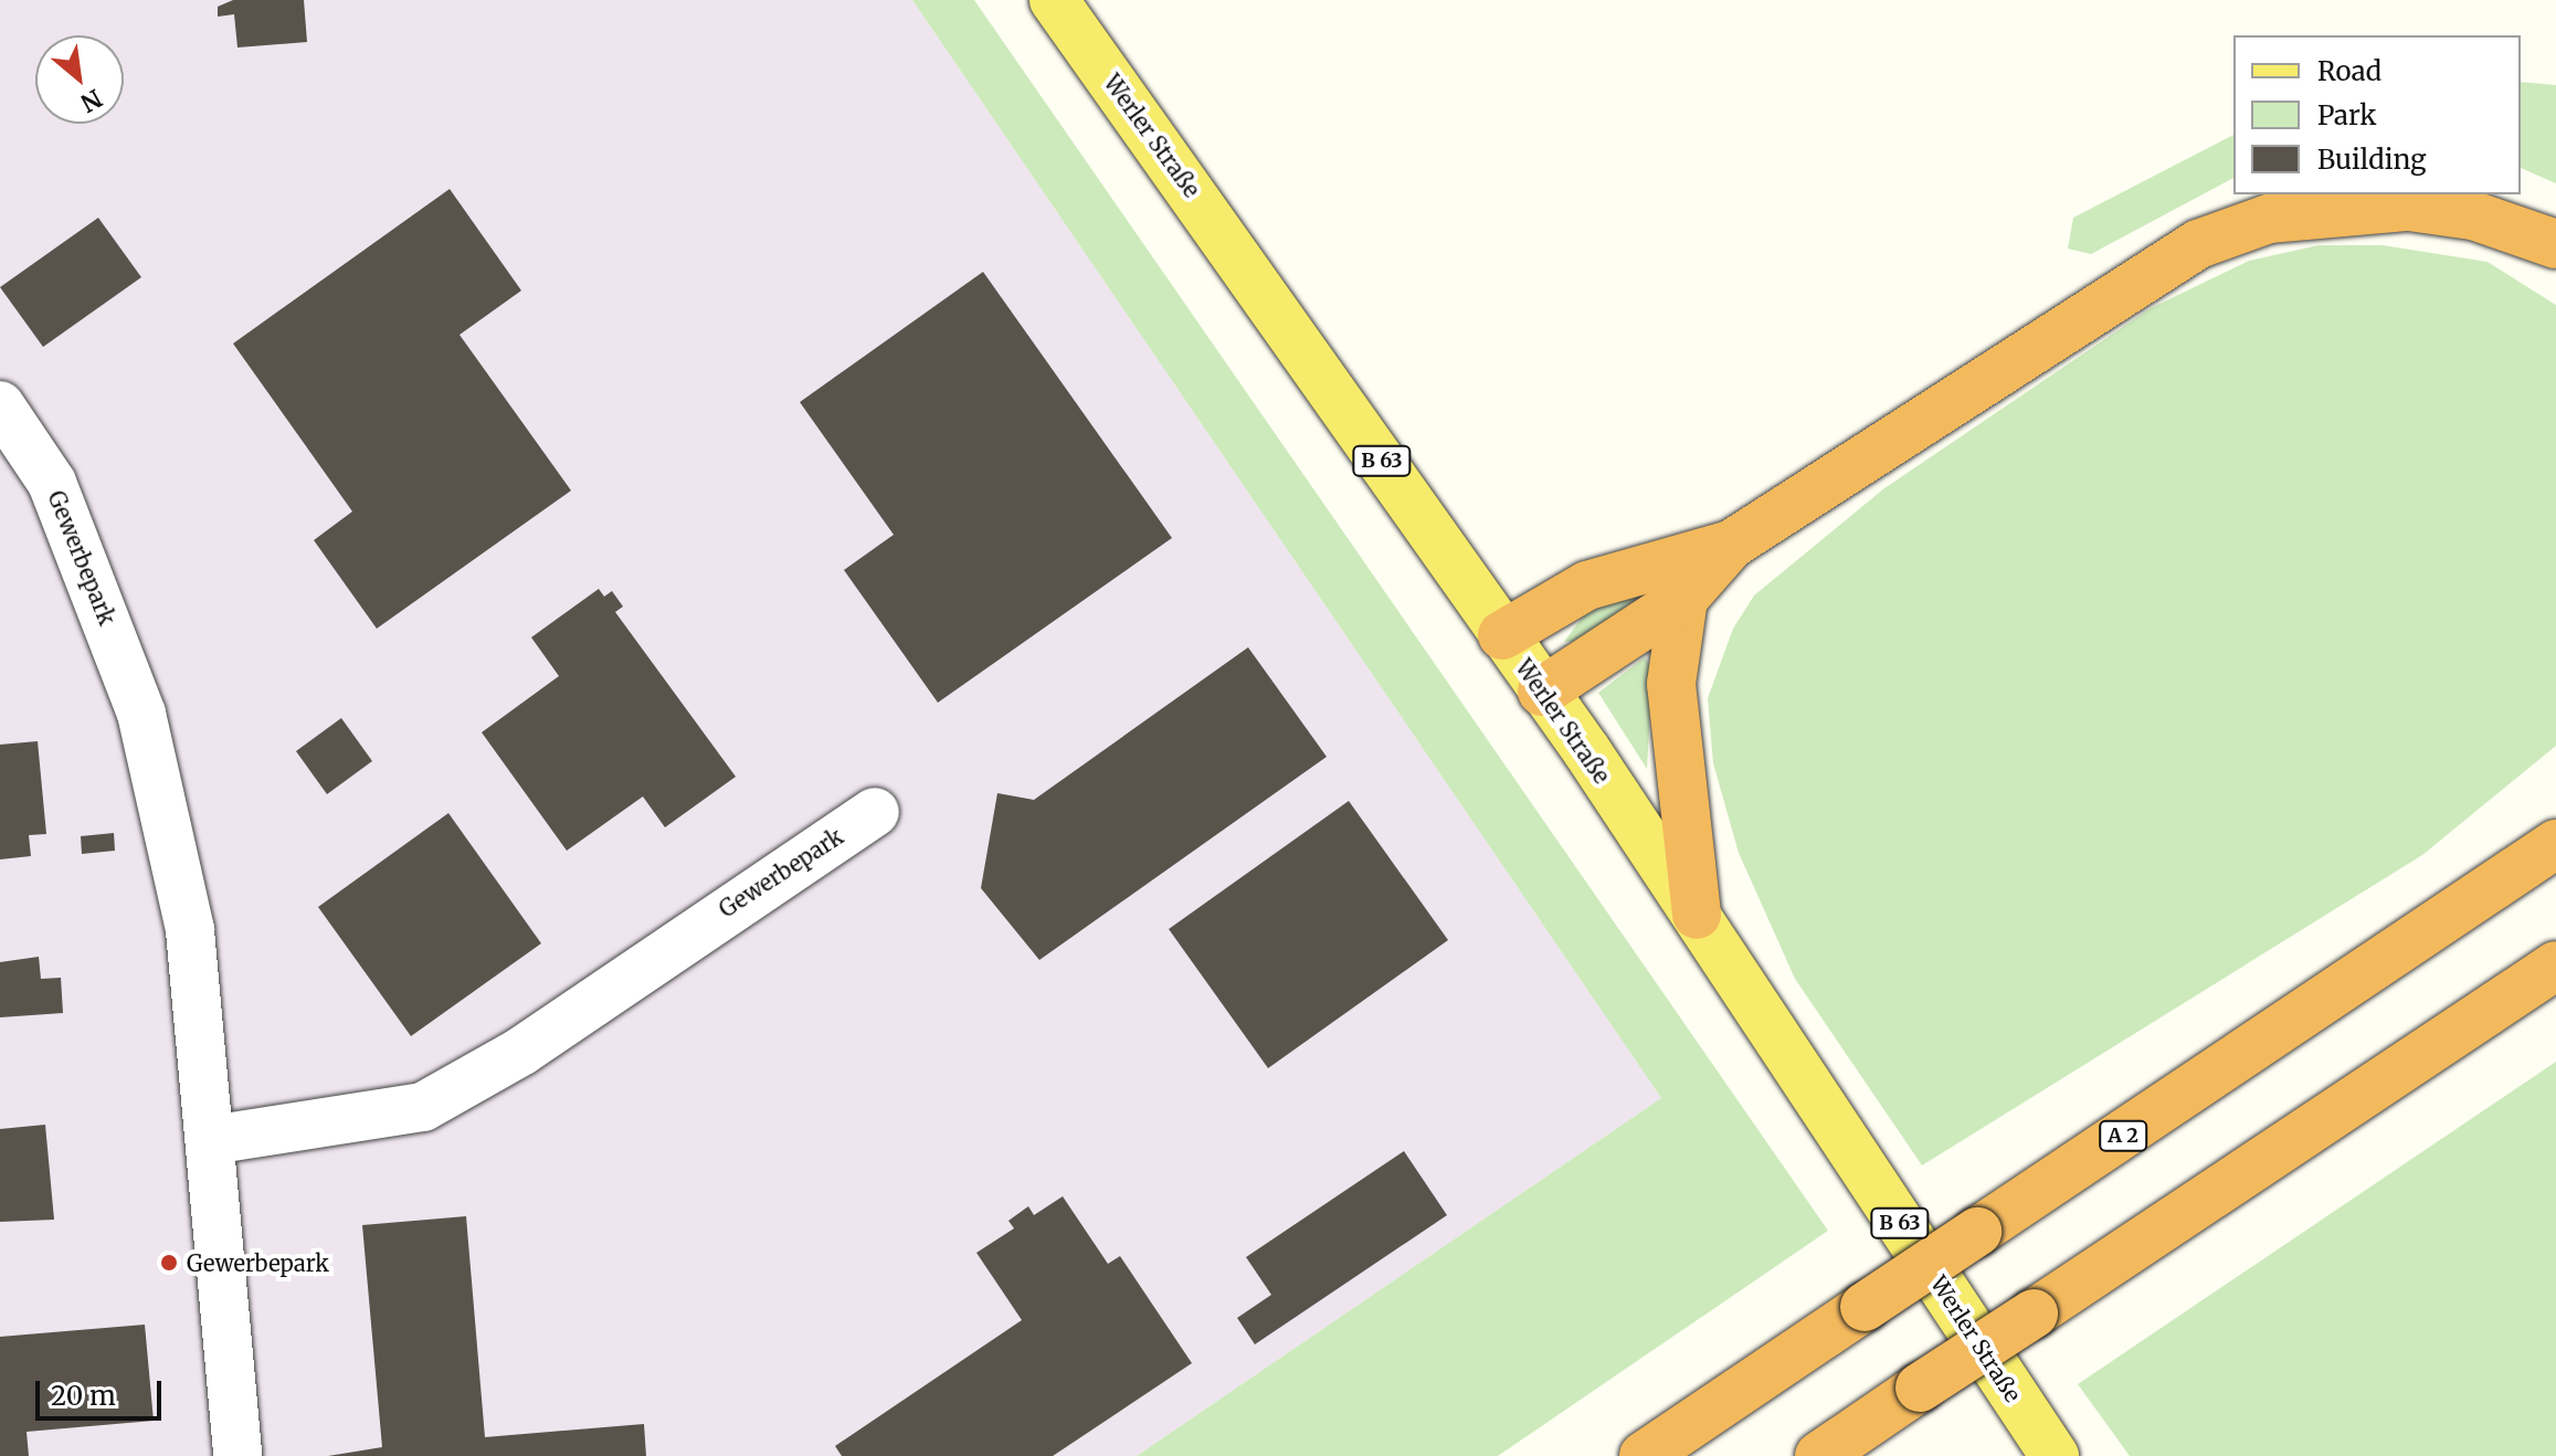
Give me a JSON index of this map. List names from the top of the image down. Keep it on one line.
{"streets":{"highway":["A 2"],"main road":["Werler Straße","B 63"],"street":["Gewerbepark"]},"places":["Gewerbepark"],"legend":["Road","Park","Building"],"scale_bar":"20 m","north":"bottom right"}
